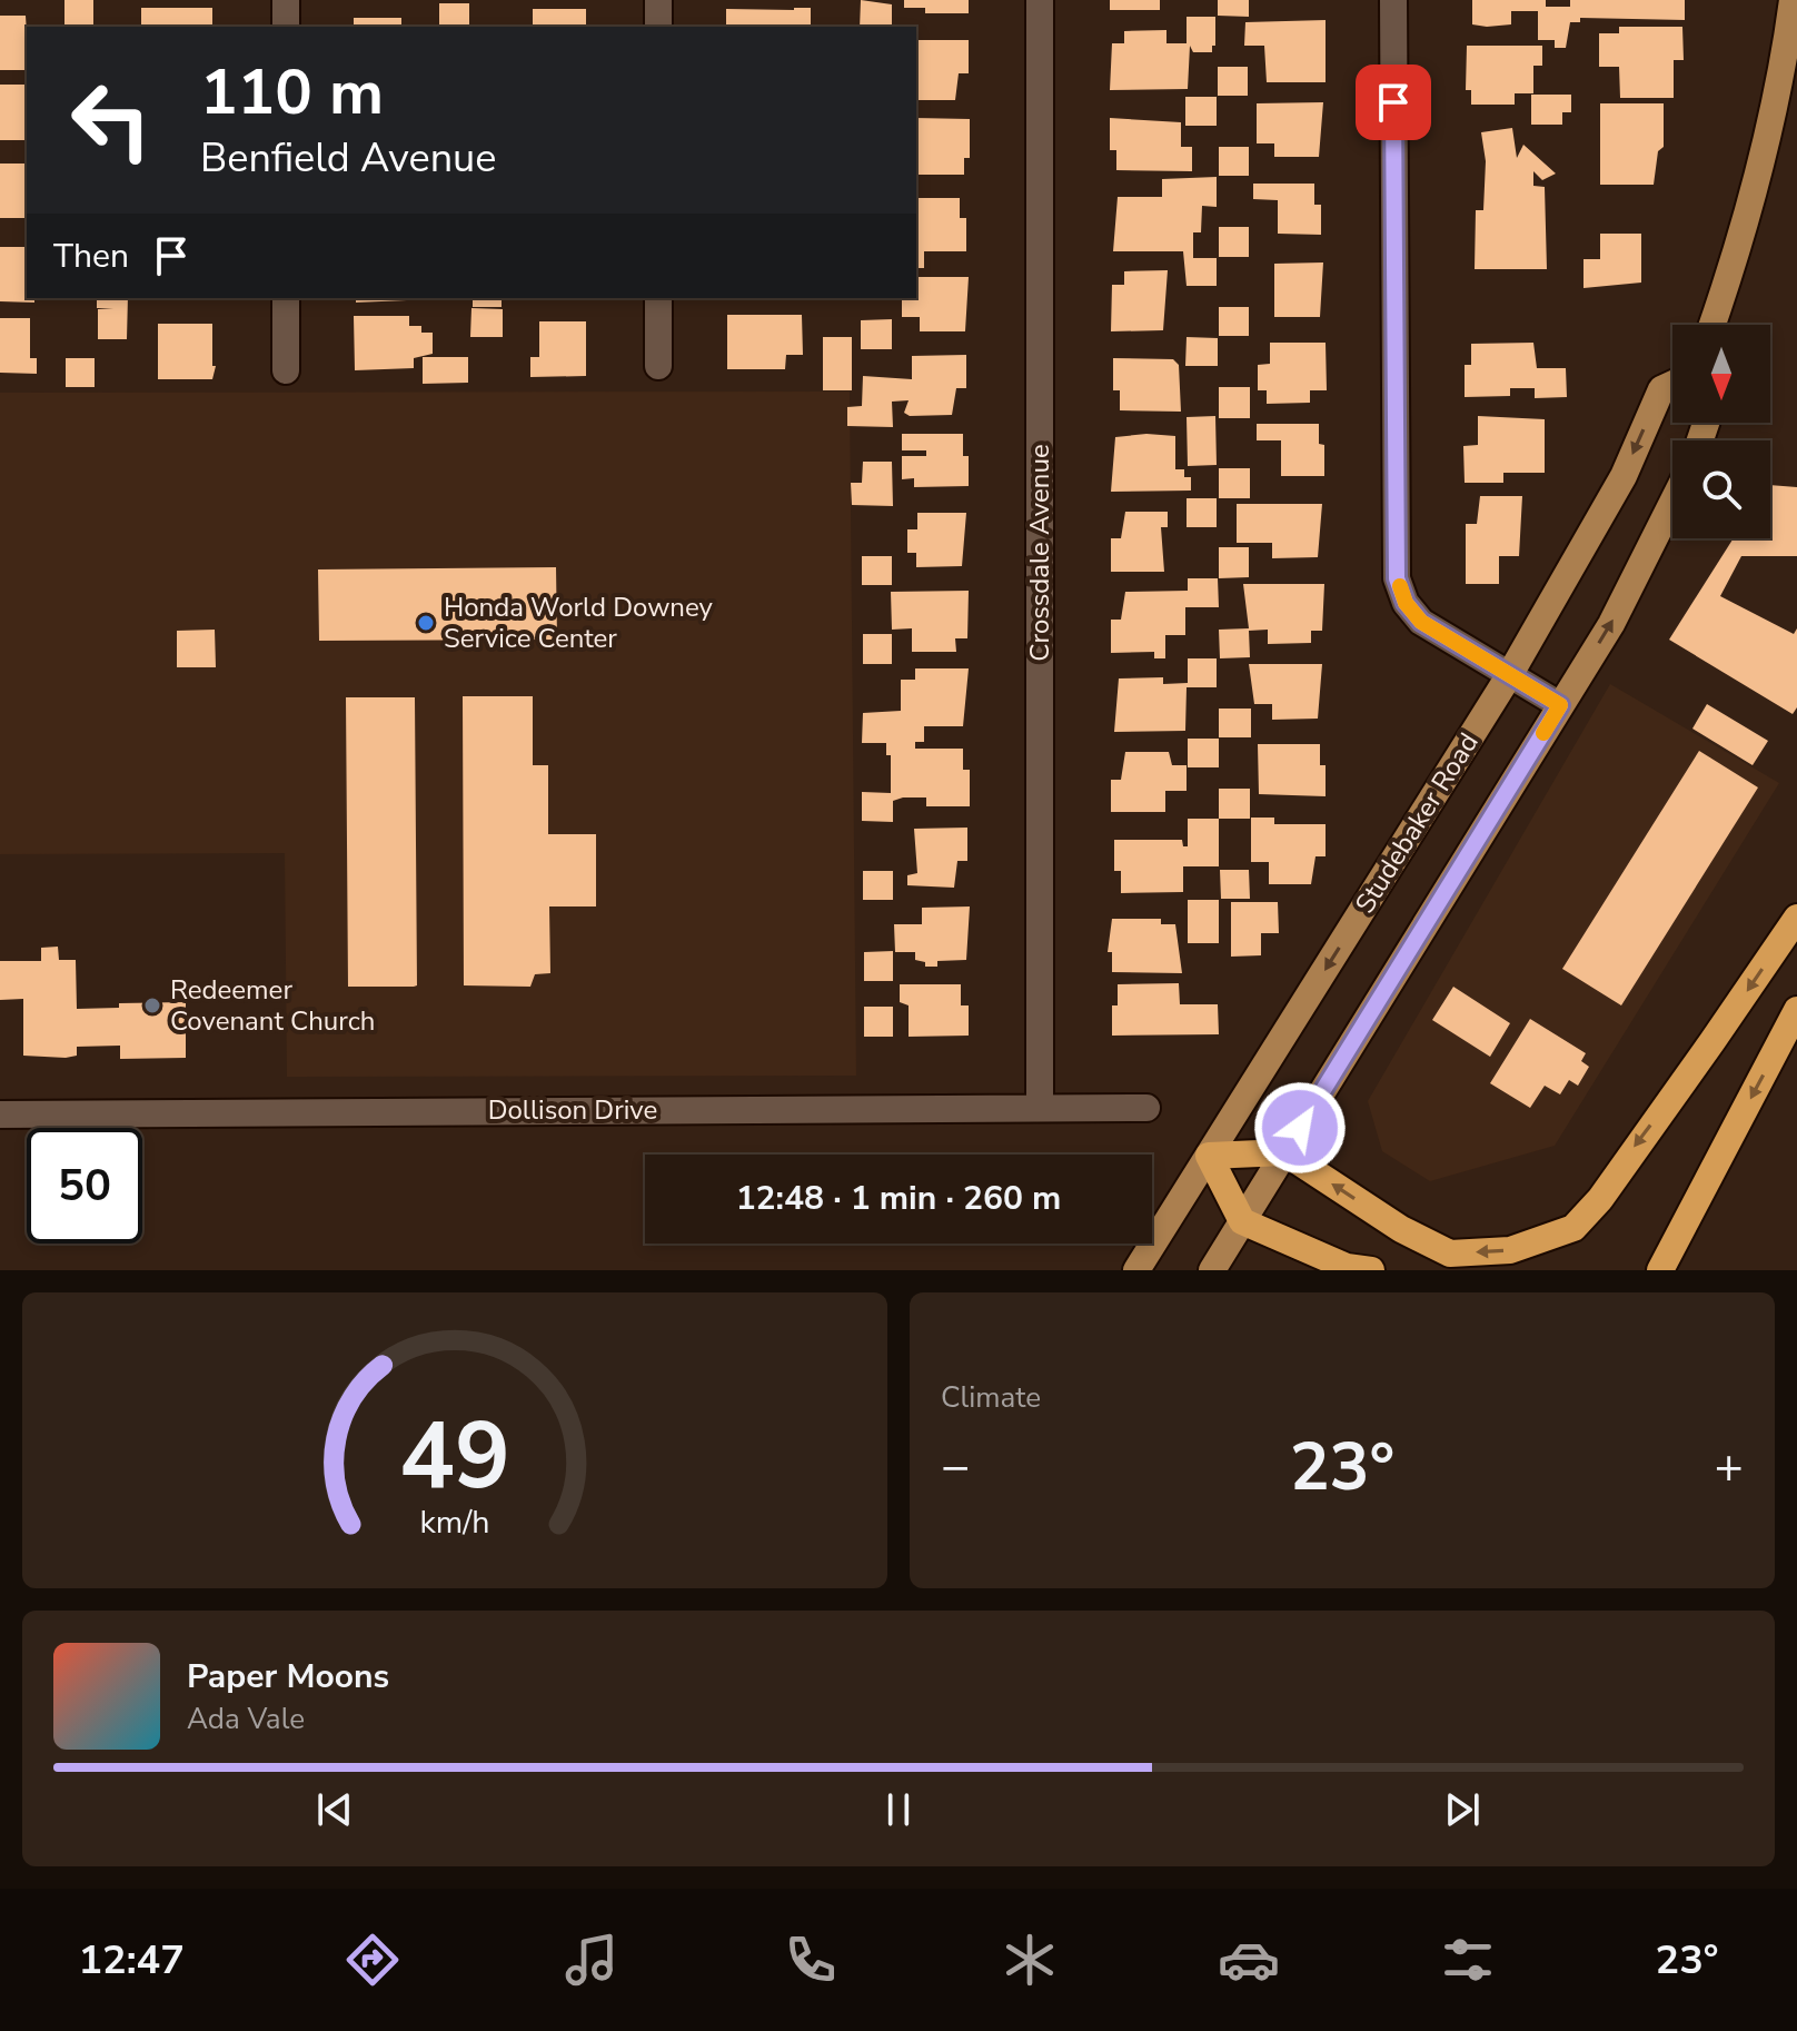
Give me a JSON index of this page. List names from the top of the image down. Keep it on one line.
{"streets":{"main road":["Studebaker Road"],"street":["Crossdale Avenue","Dollison Drive"]},"crossings":[["Crossdale Avenue","Dollison Drive"]],"places":["Honda World Downey Service Center","Redeemer Covenant Church"],"north":"bottom","page":{"turn":["110 m","Benfield Avenue"],"then":"Then","limit":"50","trip":"12:48 · 1 min · 260 m","tile":"Climate","heat":["−","23°","+"],"song":["Paper Moons","Ada Vale"],"tabs":["12:47","23°"],"gauge":["49","km/h"]}}
